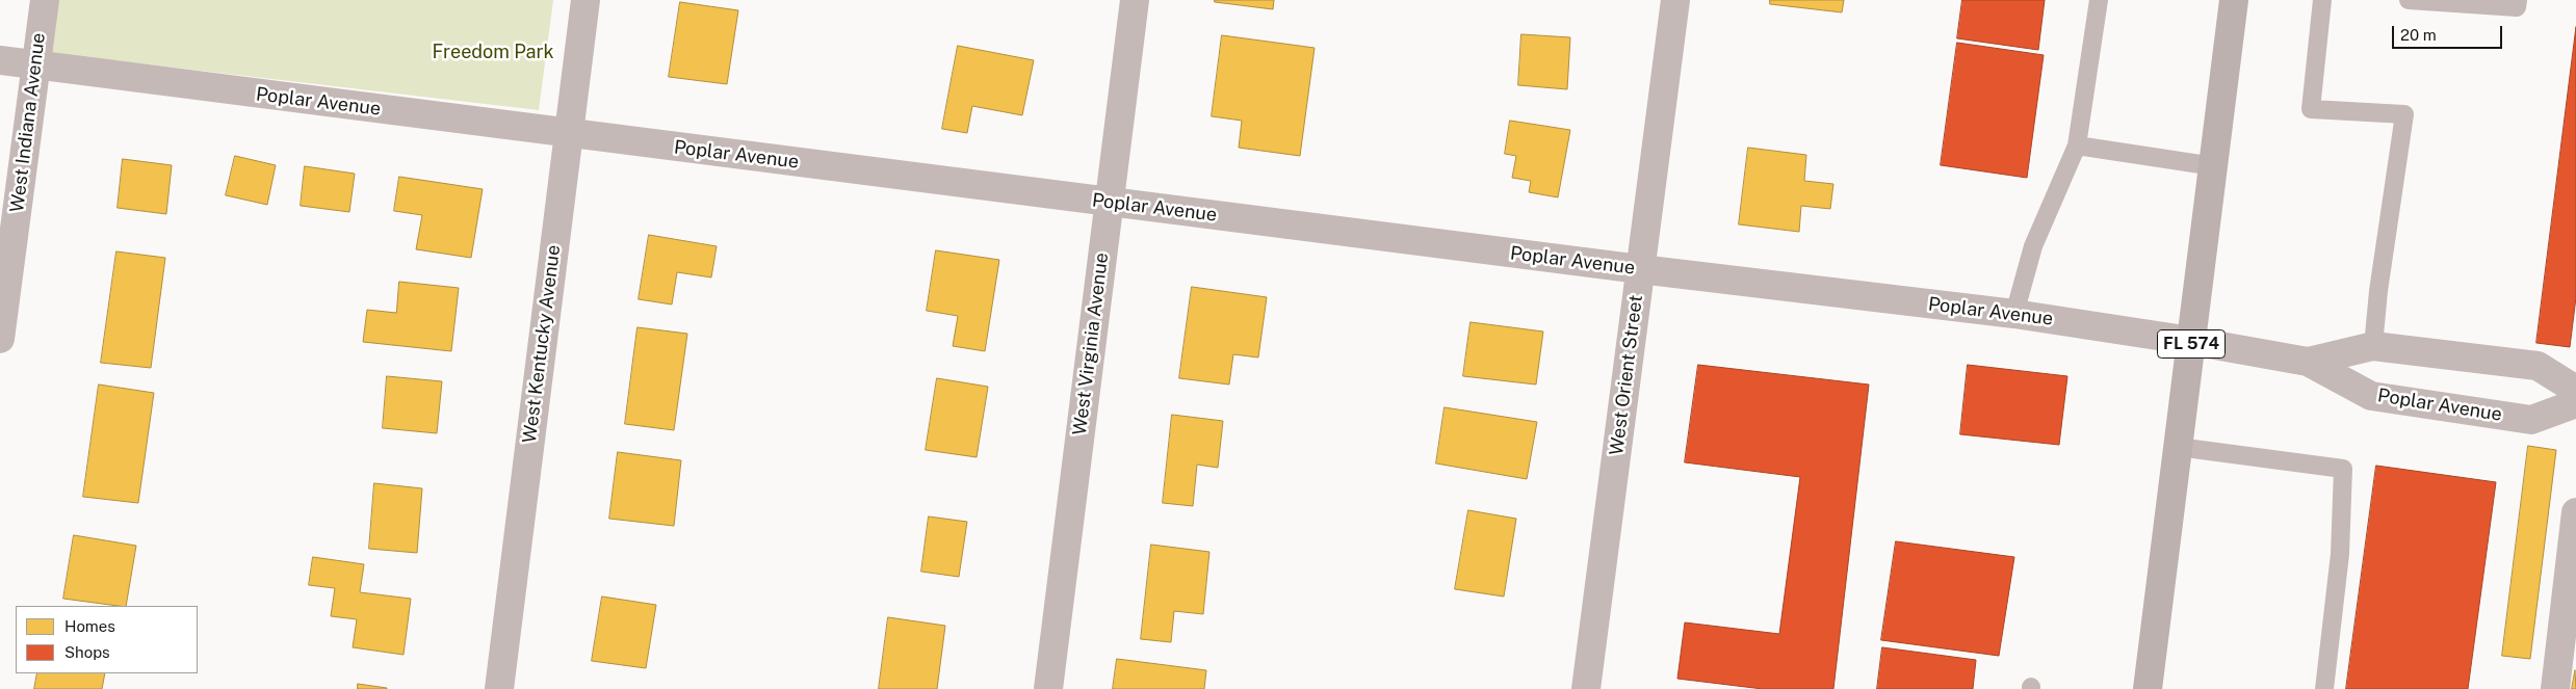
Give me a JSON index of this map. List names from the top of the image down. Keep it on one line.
{"streets":{"main road":["FL 574"],"street":["Poplar Avenue","West Indiana Avenue","West Kentucky Avenue","West Virginia Avenue","West Orient Street"]},"crossings":[["Poplar Avenue","West Indiana Avenue"],["Poplar Avenue","West Kentucky Avenue"],["Poplar Avenue","West Virginia Avenue"],["Poplar Avenue","FL 574"],["Poplar Avenue","West Orient Street"]],"parks":["Freedom Park"],"legend":["Homes","Shops"],"scale_bar":"20 m"}
